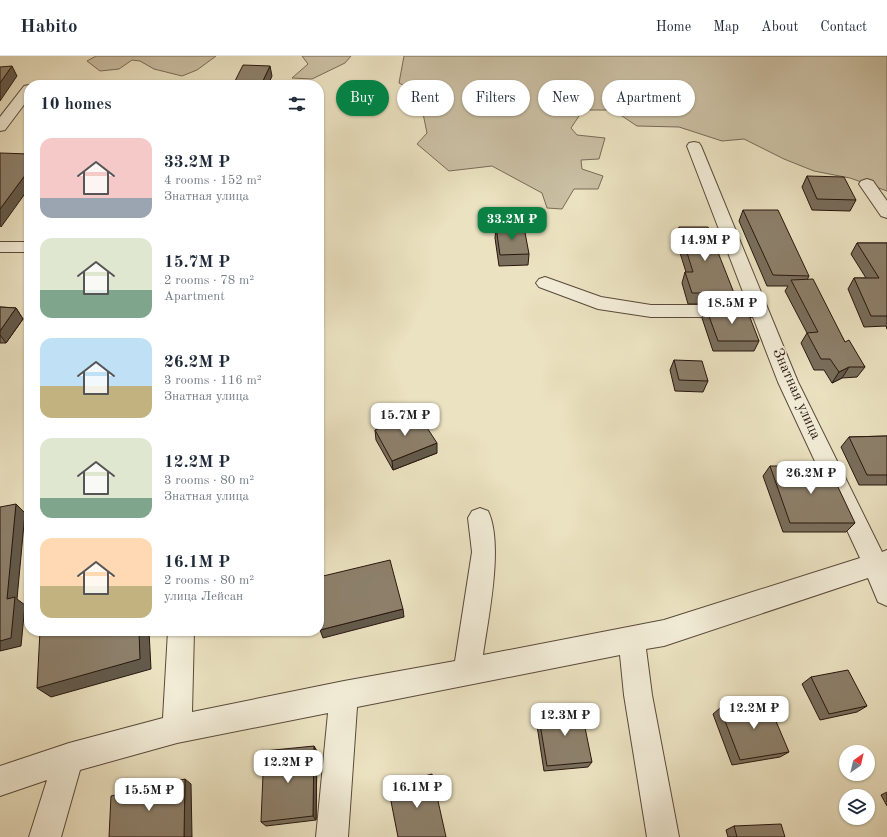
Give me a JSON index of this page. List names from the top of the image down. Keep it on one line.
{"streets":{"street":["Знатная улица"]},"north":"top right","page":{"header":"Habito","nav":["Home","Map","About","Contact"],"chip":["Buy","Rent","Filters","New","Apartment"],"heading":"10 homes","list":[{"name":"33.2M ₽","note":"4 rooms · 152 m² · Знатная улица"},{"name":"15.7M ₽","note":"2 rooms · 78 m² · Apartment"},{"name":"26.2M ₽","note":"3 rooms · 116 m² · Знатная улица"},{"name":"12.2M ₽","note":"3 rooms · 80 m² · Знатная улица"},{"name":"16.1M ₽","note":"2 rooms · 80 m² · улица Лейсан"}],"price":["33.2M ₽","14.9M ₽","18.5M ₽","15.7M ₽","26.2M ₽","12.2M ₽","12.3M ₽","12.2M ₽","16.1M ₽","15.5M ₽"]}}
